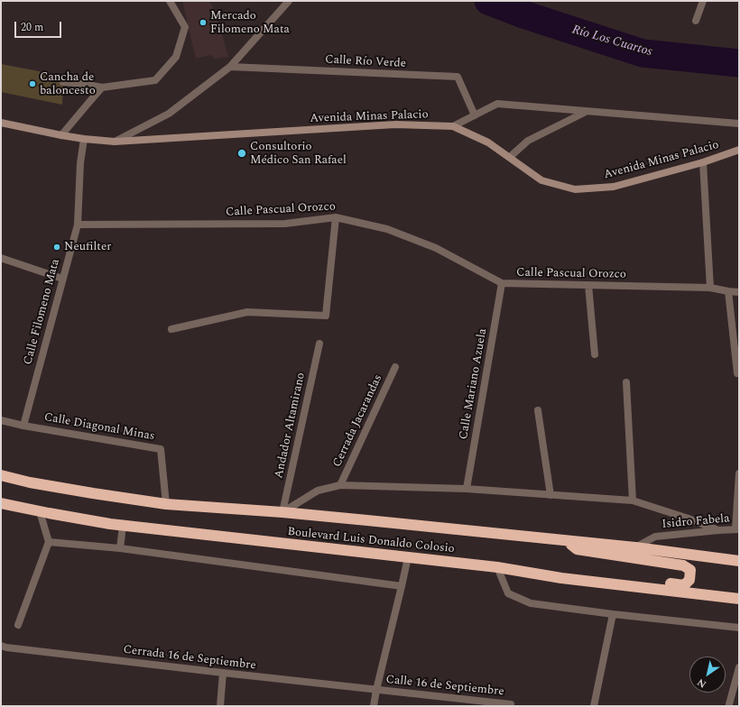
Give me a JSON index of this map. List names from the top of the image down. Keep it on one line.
{"streets":{"highway":["Boulevard Luis Donaldo Colosio"],"main road":["Avenida Minas Palacio"],"street":["Calle Río Verde","Calle Pascual Orozco","Calle Filomeno Mata","Calle Mariano Azuela","Cerrada Jacarandas","Andador Altamirano","Calle Diagonal Minas","Isidro Fabela","Cerrada 16 de Septiembre","Calle 16 de Septiembre"]},"crossings":[["Avenida Minas Palacio","Calle Filomeno Mata"],["Calle Pascual Orozco","Calle Filomeno Mata"],["Calle Pascual Orozco","Calle Mariano Azuela"],["Calle Filomeno Mata","Calle Diagonal Minas"],["Andador Altamirano","Boulevard Luis Donaldo Colosio"],["Calle Diagonal Minas","Boulevard Luis Donaldo Colosio"],["Isidro Fabela","Boulevard Luis Donaldo Colosio"],["Cerrada 16 de Septiembre","Calle 16 de Septiembre"]],"water":["Río Los Cuartos"],"places":["Mercado Filomeno Mata","Cancha de baloncesto","Consultorio Médico San Rafael","Neufilter"],"scale_bar":"20 m","north":"bottom left"}
